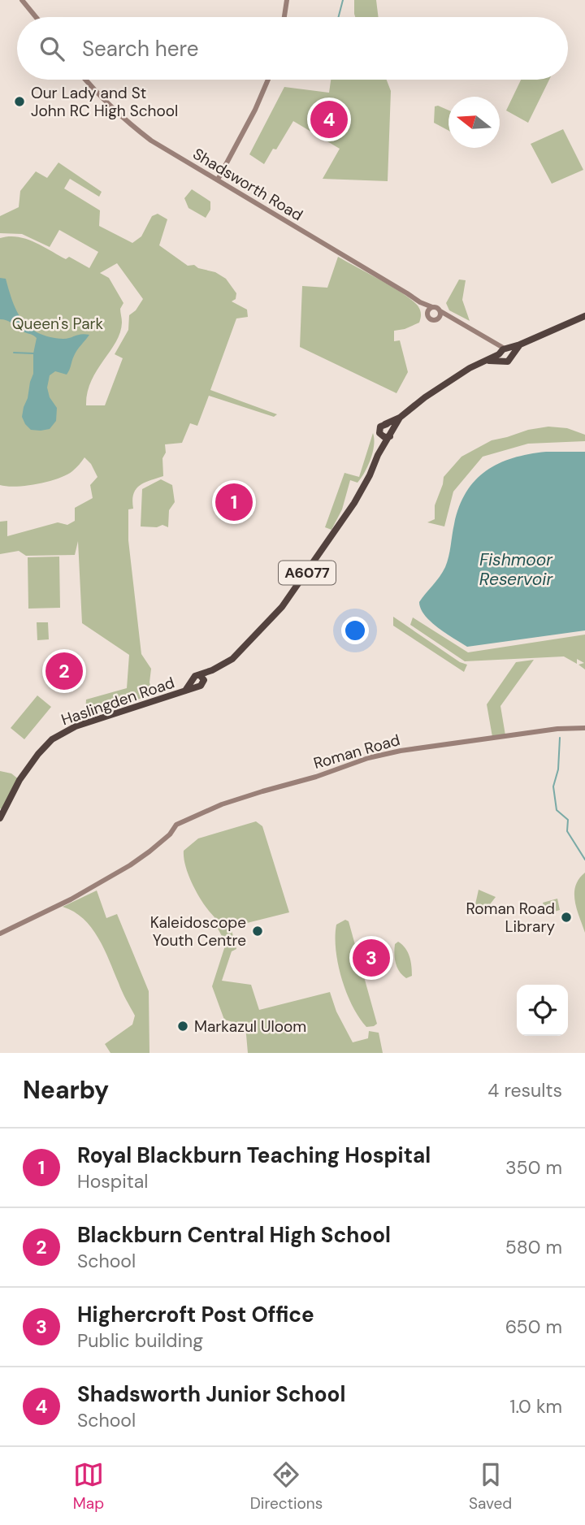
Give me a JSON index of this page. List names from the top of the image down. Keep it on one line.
{"streets":{"highway":["A6077","Haslingden Road"],"street":["Shadsworth Road","Roman Road"]},"crossings":[["Shadsworth Road","A6077"],["A6077","Haslingden Road"]],"water":["Fishmoor Reservoir"],"parks":["Queen's Park"],"places":["Our Lady and St John RC High School","Roman Road Library","Kaleidoscope Youth Centre","Markazul Uloom"],"north":"left","page":{"search":"Search here","pins":["4","1","2","3"],"heading":["Nearby","4 results"],"list":[{"mark":"1","name":"Royal Blackburn Teaching Hospital","note":"Hospital","value":"350 m"},{"mark":"2","name":"Blackburn Central High School","note":"School","value":"580 m"},{"mark":"3","name":"Highercroft Post Office","note":"Public building","value":"650 m"},{"mark":"4","name":"Shadsworth Junior School","note":"School","value":"1.0 km"}],"nav":["Map","Directions","Saved"]}}
